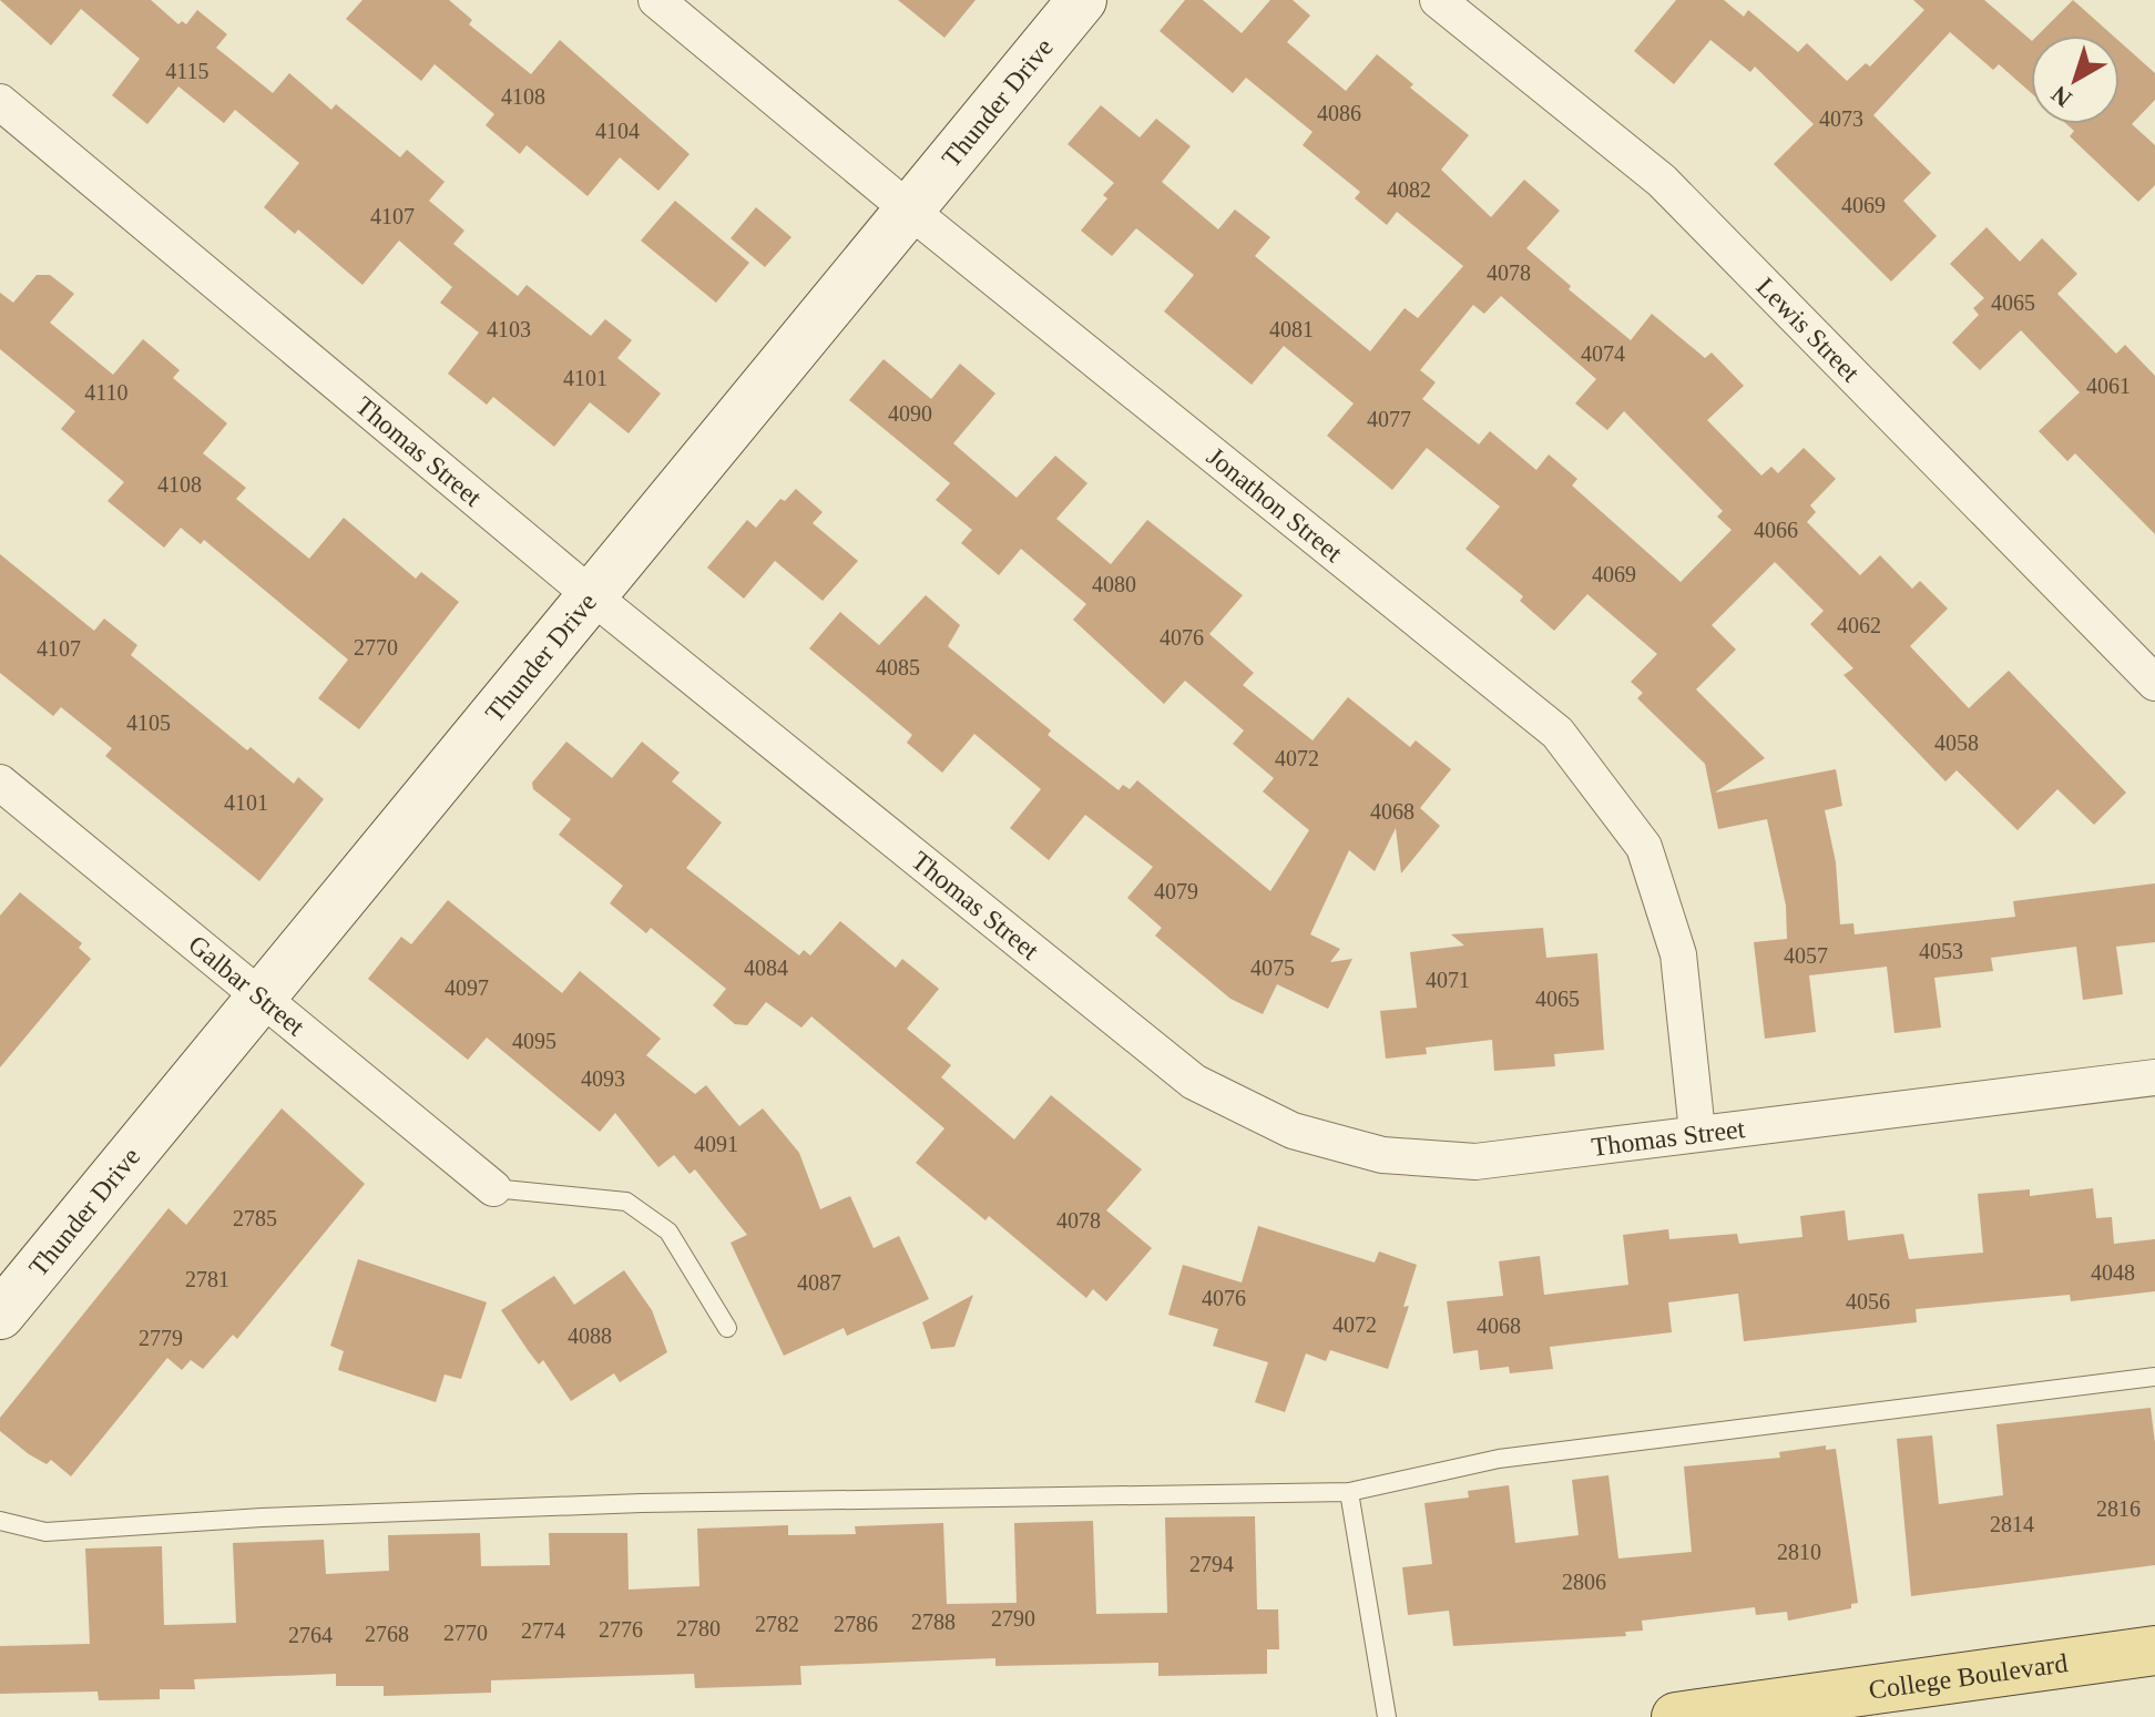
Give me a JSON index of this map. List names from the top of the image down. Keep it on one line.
{"streets":{"main road":["College Boulevard"],"street":["Thunder Drive","Lewis Street","Thomas Street","Jonathon Street","Galbar Street"]},"crossings":[["Thunder Drive","Thomas Street"],["Thunder Drive","Jonathon Street"],["Thunder Drive","Galbar Street"],["Thomas Street","Jonathon Street"]],"house_numbers":["4115","4108","4086","4073","4104","4082","4069","4107","4078","4065","4103","4081","4074","4101","4061","4110","4090","4077","4108","4066","4069","4080","4062","4076","2770","4107","4085","4105","4058","4072","4101","4068","4079","4053","4057","4084","4075","4071","4097","4065","4095","4093","4091","2785","4078","4048","2781","4087","4076","4056","4072","4068","4088","2779","2816","2814","2810","2794","2806","2790","2788","2782","2786","2780","2776","2774","2770","2768","2764"],"north":"bottom left"}
